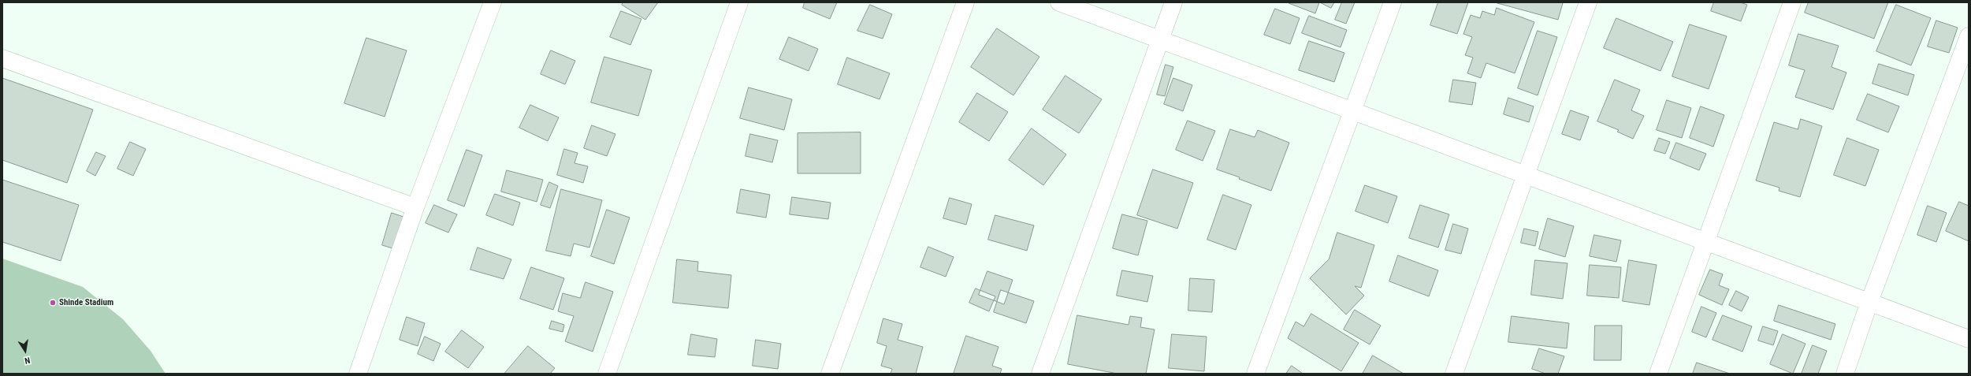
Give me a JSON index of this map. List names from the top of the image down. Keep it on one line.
{"places":["Shinde Stadium"],"north":"bottom"}
